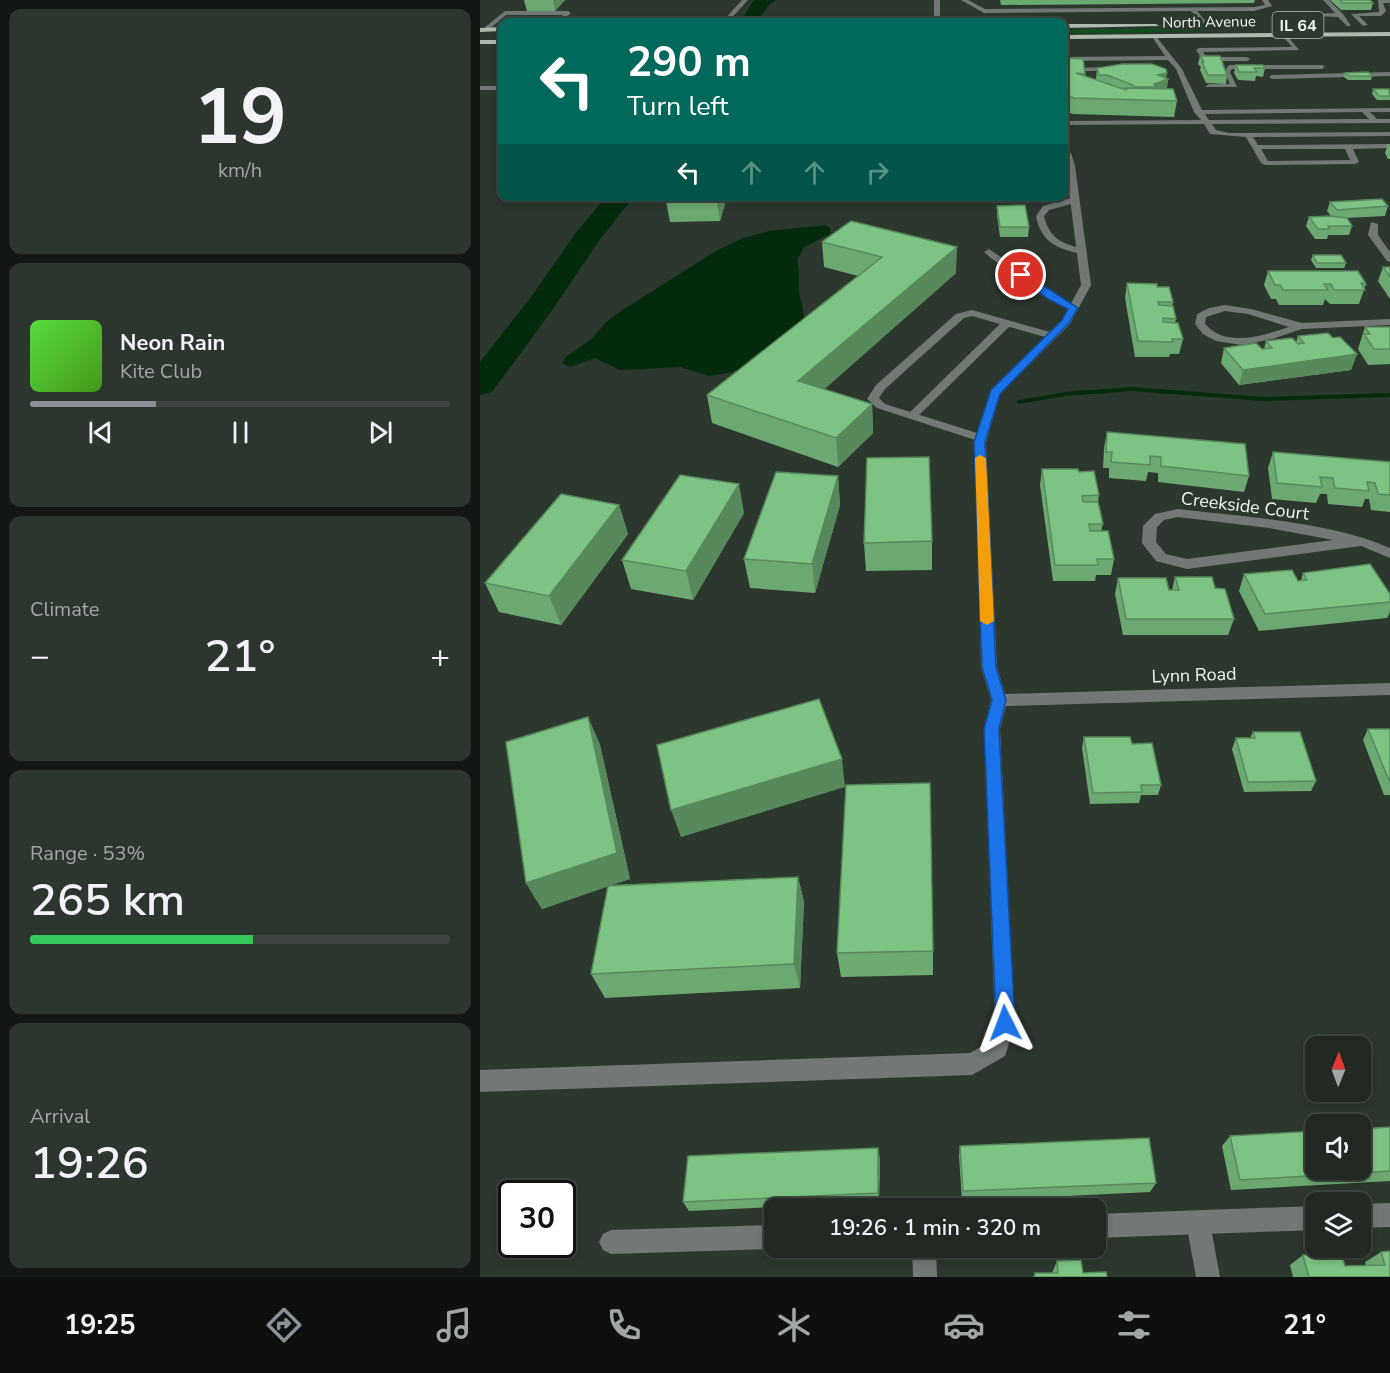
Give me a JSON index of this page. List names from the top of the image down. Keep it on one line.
{"streets":{"main road":["North Avenue","IL 64"],"street":["Creekside Court","Lynn Road"]},"north":"top","page":{"tile":[["19","km/h"],"Climate",["Range · 53%","265 km"],["Arrival","19:26"]],"turn":["290 m","Turn left"],"song":["Neon Rain","Kite Club"],"heat":["−","21°","+"],"limit":"30","trip":"19:26 · 1 min · 320 m","tabs":["19:25","21°"]}}
